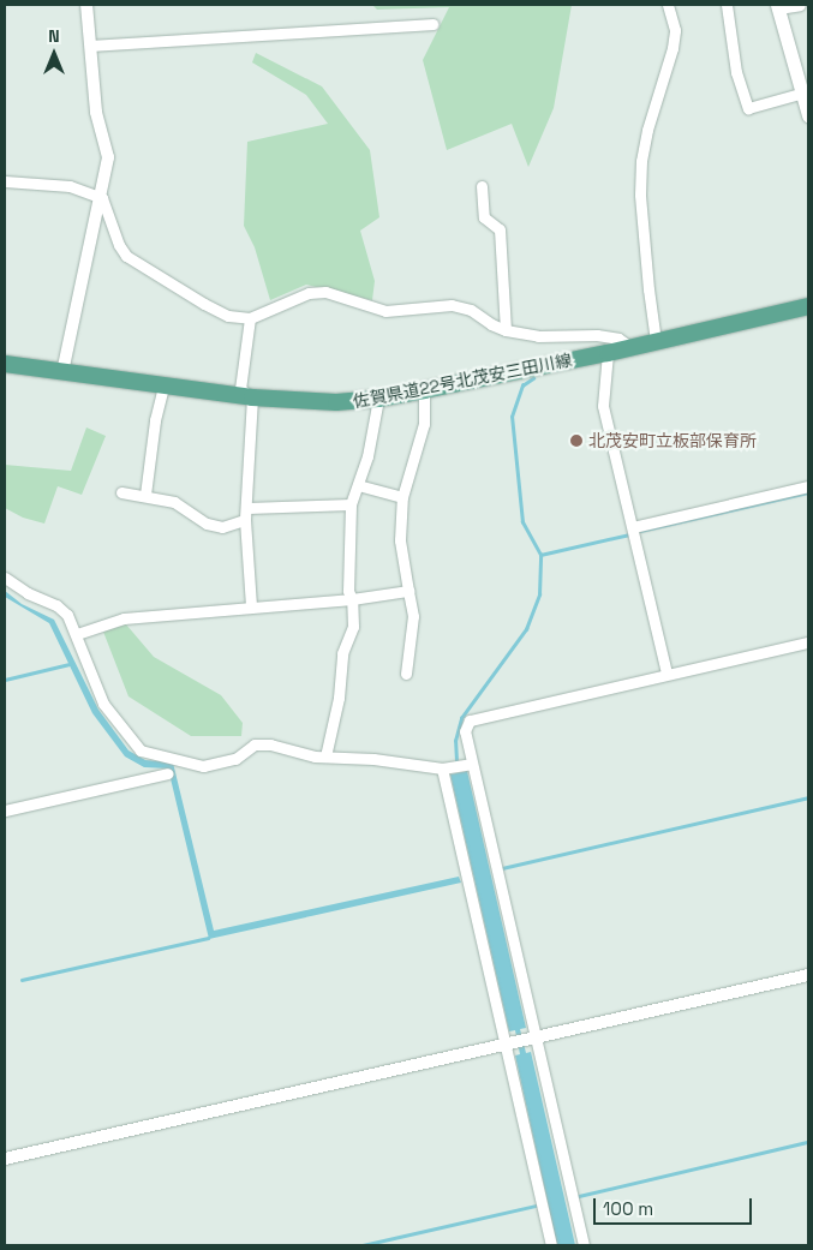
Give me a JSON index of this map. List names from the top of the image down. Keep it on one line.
{"streets":{"main road":["佐賀県道22号北茂安三田川線"]},"places":["北茂安町立板部保育所"],"scale_bar":"100 m","north":"top"}
